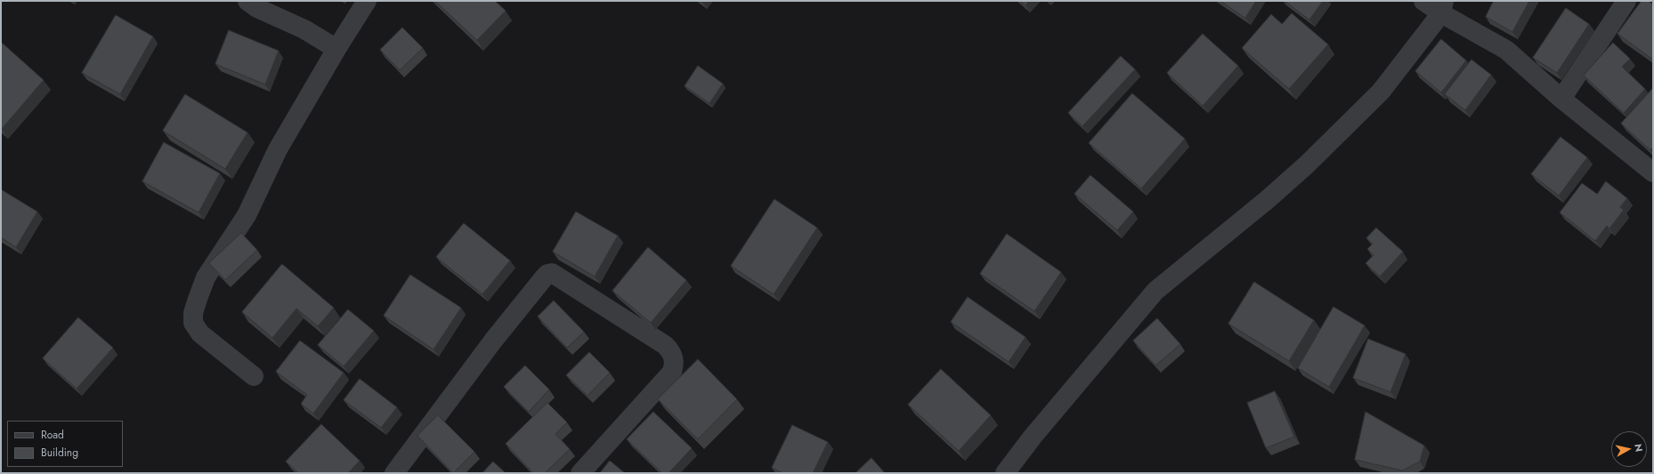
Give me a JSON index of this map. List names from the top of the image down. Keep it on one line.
{"legend":["Road","Building"],"north":"right"}
